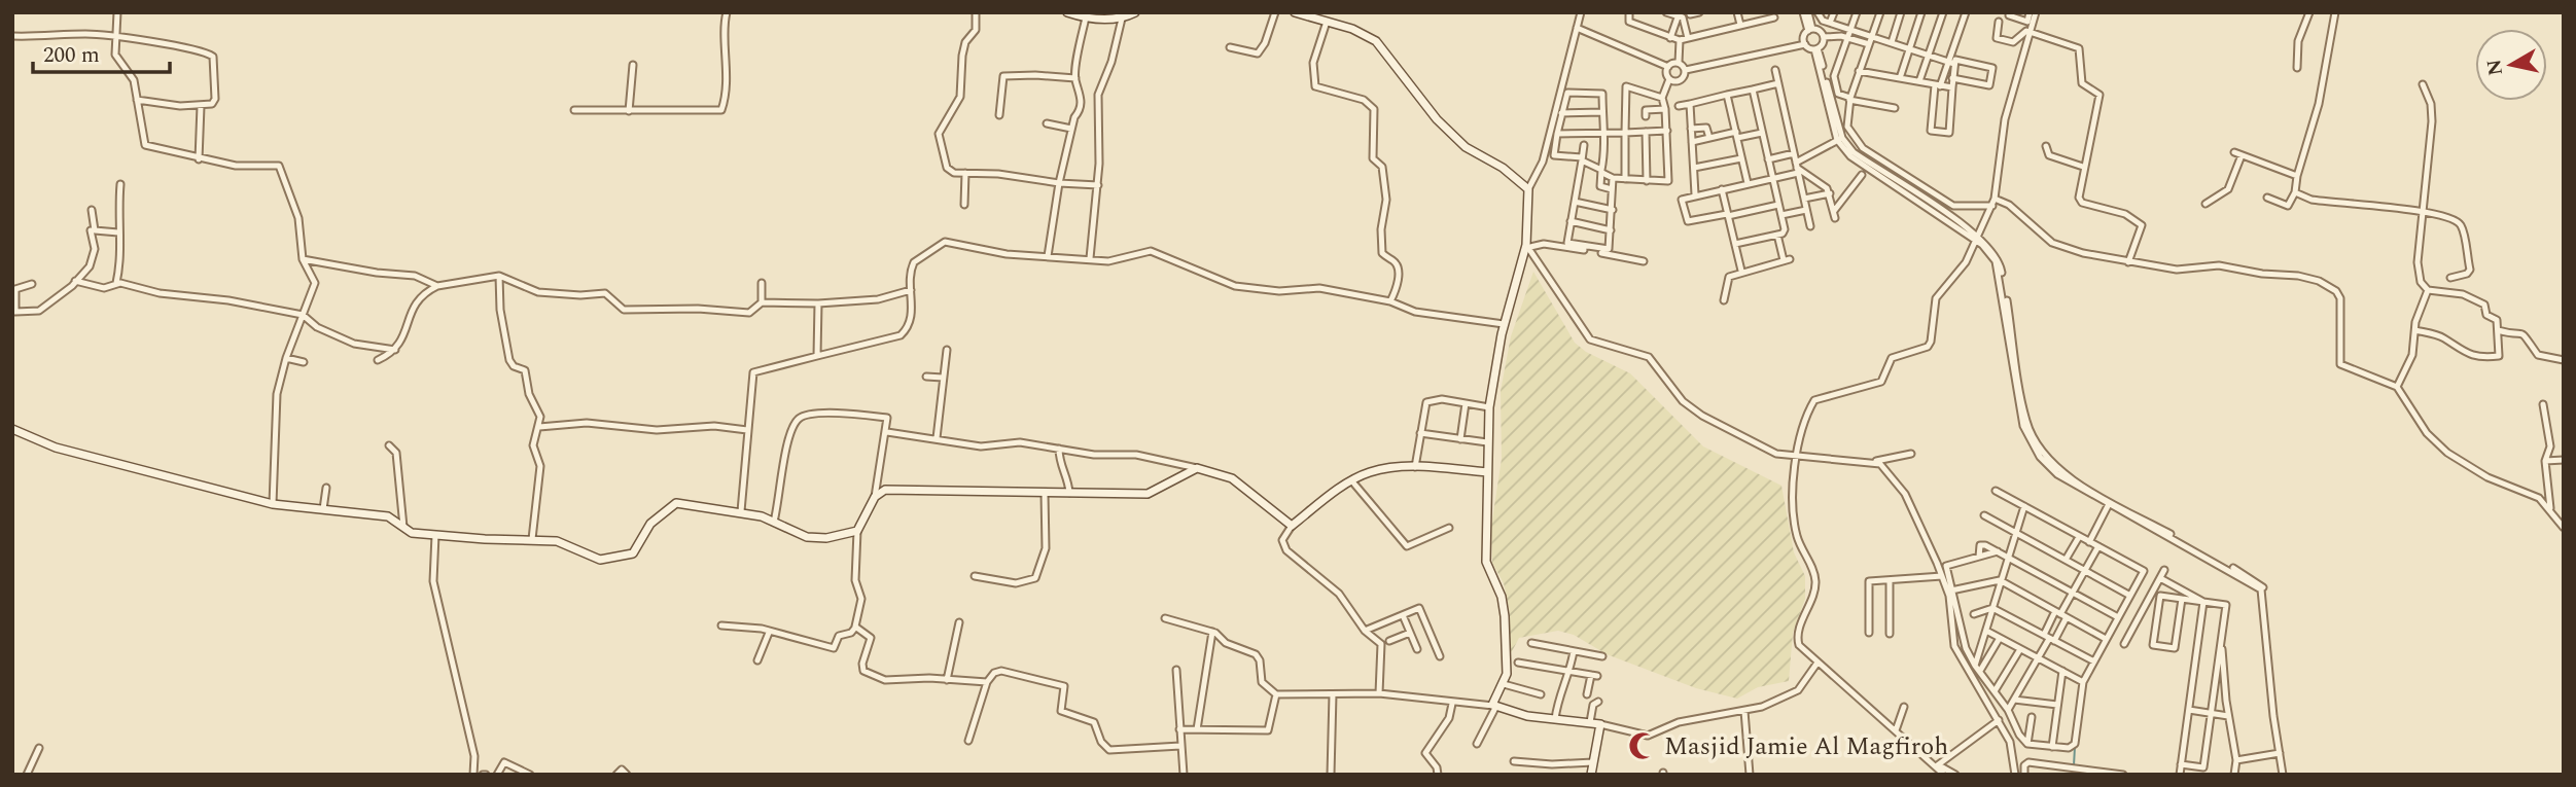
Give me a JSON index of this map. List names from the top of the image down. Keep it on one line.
{"places":{"mosque":["Masjid Jamie Al Magfiroh"]},"scale_bar":"200 m","north":"left"}
